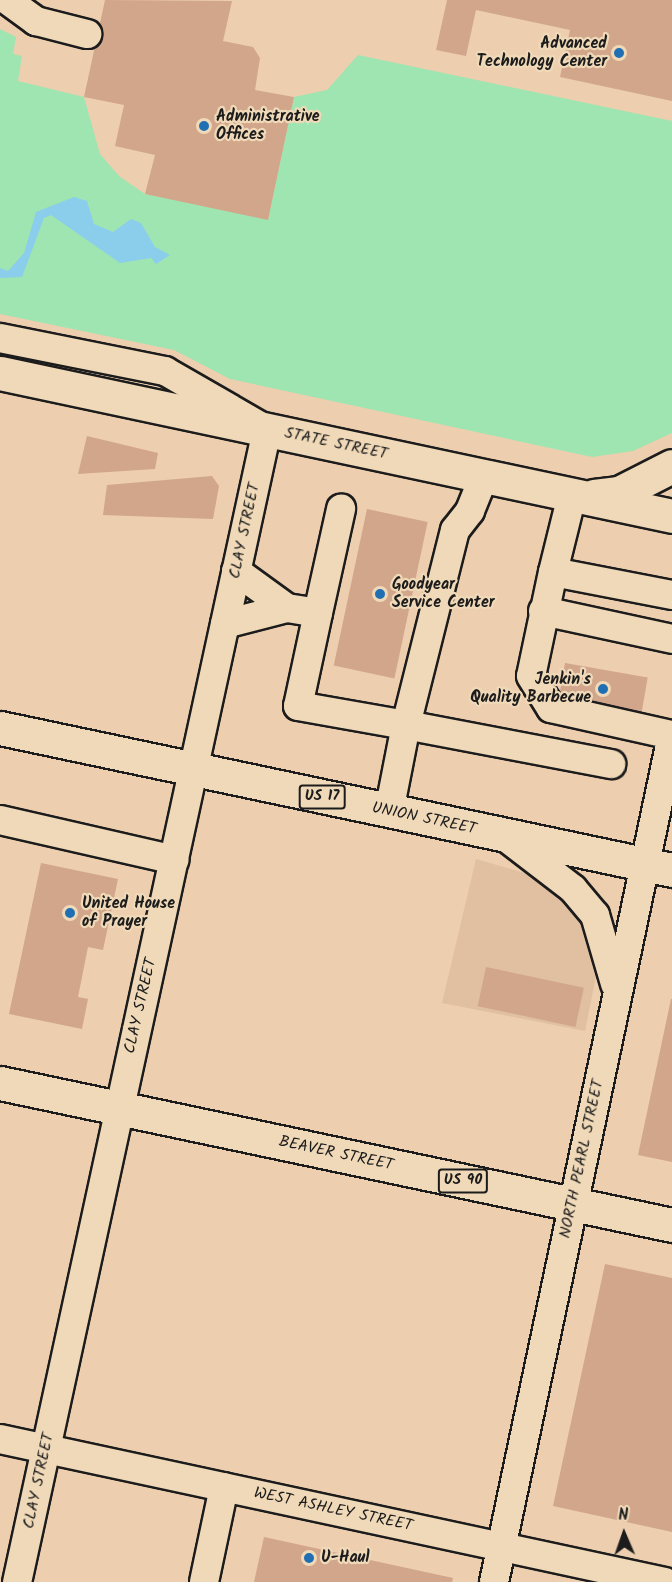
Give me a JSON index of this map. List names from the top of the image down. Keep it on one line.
{"streets":{"main road":["STATE STREET","US 17","UNION STREET","BEAVER STREET","US 90"],"street":["CLAY STREET","NORTH PEARL STREET","WEST ASHLEY STREET"]},"crossings":[["STATE STREET","CLAY STREET"],["CLAY STREET","UNION STREET"],["CLAY STREET","BEAVER STREET"],["CLAY STREET","WEST ASHLEY STREET"],["UNION STREET","NORTH PEARL STREET"],["BEAVER STREET","NORTH PEARL STREET"],["NORTH PEARL STREET","WEST ASHLEY STREET"]],"places":["Advanced Technology Center","Administrative Offices","Goodyear Service Center","Jenkin's Quality Barbecue","United House of Prayer","U-Haul"],"north":"top"}
